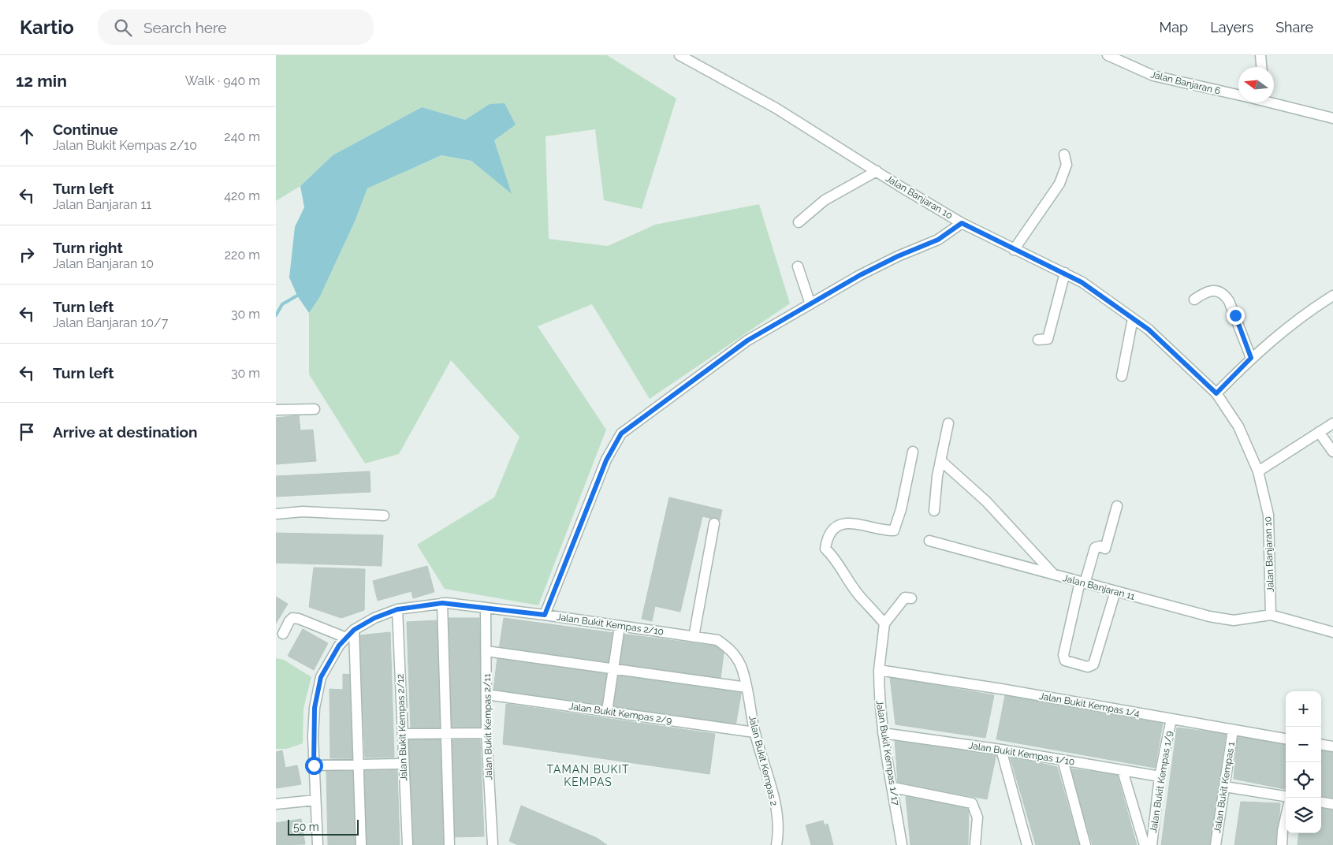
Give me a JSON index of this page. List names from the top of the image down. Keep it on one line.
{"streets":{"street":["Jalan Banjaran 6","Jalan Banjaran 10","Jalan Banjaran 11","Jalan Bukit Kempas 2/10","Jalan Bukit Kempas 1/4","Jalan Bukit Kempas 2/9","Jalan Bukit Kempas 2/11","Jalan Bukit Kempas 2/12","Jalan Bukit Kempas 1/17","Jalan Bukit Kempas 1/10","Jalan Bukit Kempas 2","Jalan Bukit Kempas 1/9","Jalan Bukit Kempas 1"]},"crossings":[["Jalan Banjaran 10","Jalan Banjaran 11"],["Jalan Bukit Kempas 2/10","Jalan Bukit Kempas 2/11"],["Jalan Bukit Kempas 2/10","Jalan Bukit Kempas 2/12"],["Jalan Bukit Kempas 2/10","Jalan Bukit Kempas 2"],["Jalan Bukit Kempas 1/4","Jalan Bukit Kempas 1/17"],["Jalan Bukit Kempas 1/4","Jalan Bukit Kempas 1/9"],["Jalan Bukit Kempas 1/4","Jalan Bukit Kempas 1"],["Jalan Bukit Kempas 2/9","Jalan Bukit Kempas 2/11"],["Jalan Bukit Kempas 2/9","Jalan Bukit Kempas 2"],["Jalan Bukit Kempas 1/17","Jalan Bukit Kempas 1/10"],["Jalan Bukit Kempas 1/10","Jalan Bukit Kempas 1/9"]],"districts":["TAMAN BUKIT KEMPAS"],"scale_bar":"50 m","north":"left","page":{"header":"Kartio","search":"Search here","nav":["Map","Layers","Share"],"heading":["12 min","Walk · 940 m"],"list":[["Continue","Jalan Bukit Kempas 2/10","240 m"],["Turn left","Jalan Banjaran 11","420 m"],["Turn right","Jalan Banjaran 10","220 m"],["Turn left","Jalan Banjaran 10/7","30 m"],["Turn left","30 m"],"Arrive at destination"],"map_buttons":["+","−"],"scale":"50 m"}}
